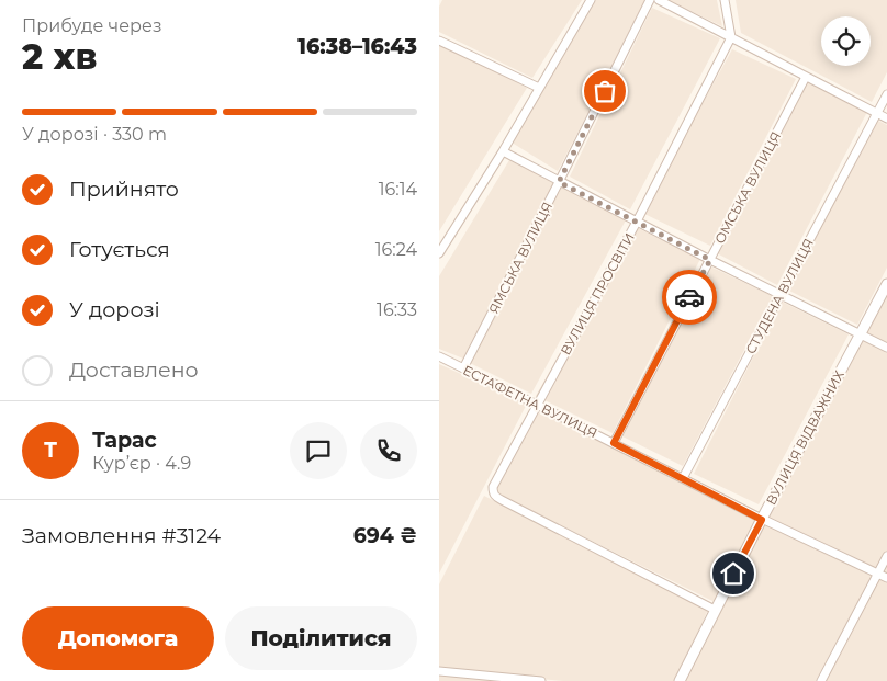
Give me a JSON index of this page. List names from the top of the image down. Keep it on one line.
{"streets":{"street":["ОМСЬКА ВУЛИЦЯ","ЯМСЬКА ВУЛИЦЯ","ВУЛИЦЯ ПРОСВІТИ","СТУДЕНА ВУЛИЦЯ","ЕСТАФЕТНА ВУЛИЦЯ","ВУЛИЦЯ ВІДВАЖНИХ"]},"crossings":[["ОМСЬКА ВУЛИЦЯ","ЕСТАФЕТНА ВУЛИЦЯ"],["ЯМСЬКА ВУЛИЦЯ","ЕСТАФЕТНА ВУЛИЦЯ"],["ВУЛИЦЯ ПРОСВІТИ","ЕСТАФЕТНА ВУЛИЦЯ"],["ВУЛИЦЯ ПРОСВІТИ","ВУЛИЦЯ ВІДВАЖНИХ"],["СТУДЕНА ВУЛИЦЯ","ЕСТАФЕТНА ВУЛИЦЯ"],["ЕСТАФЕТНА ВУЛИЦЯ","ВУЛИЦЯ ВІДВАЖНИХ"]],"page":{"heading":["2 хв","Прибуде через","16:38–16:43"],"panel":["Тарас","Кур’єр · 4.9","Замовлення #3124","694 ₴"],"bar":"У дорозі · 330 m","list":[["Прийнято","16:14"],["Готується","16:24"],["У дорозі","16:33"],"Доставлено"],"round":"Т","buttons":["Допомога","Поділитися"]}}
